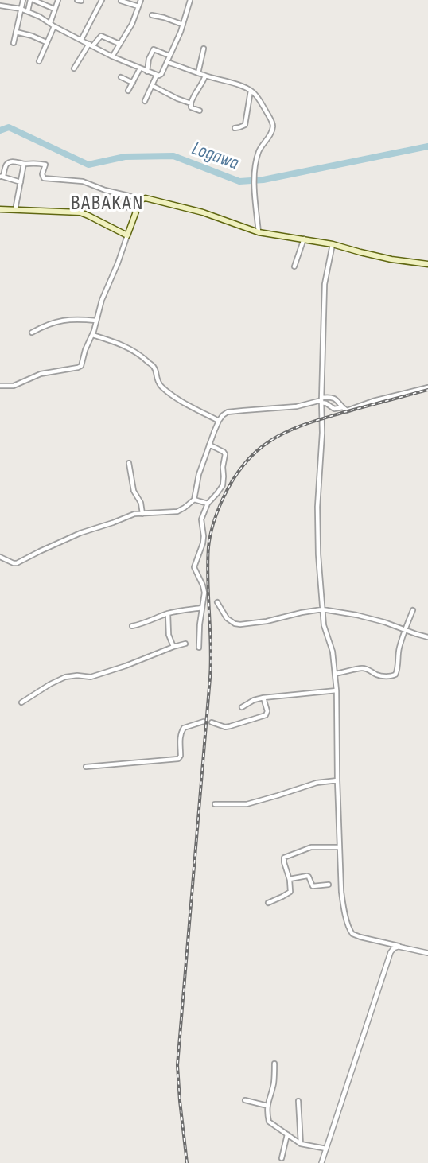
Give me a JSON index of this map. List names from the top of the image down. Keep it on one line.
{"districts":["BABAKAN"],"water":["Logawa"]}
